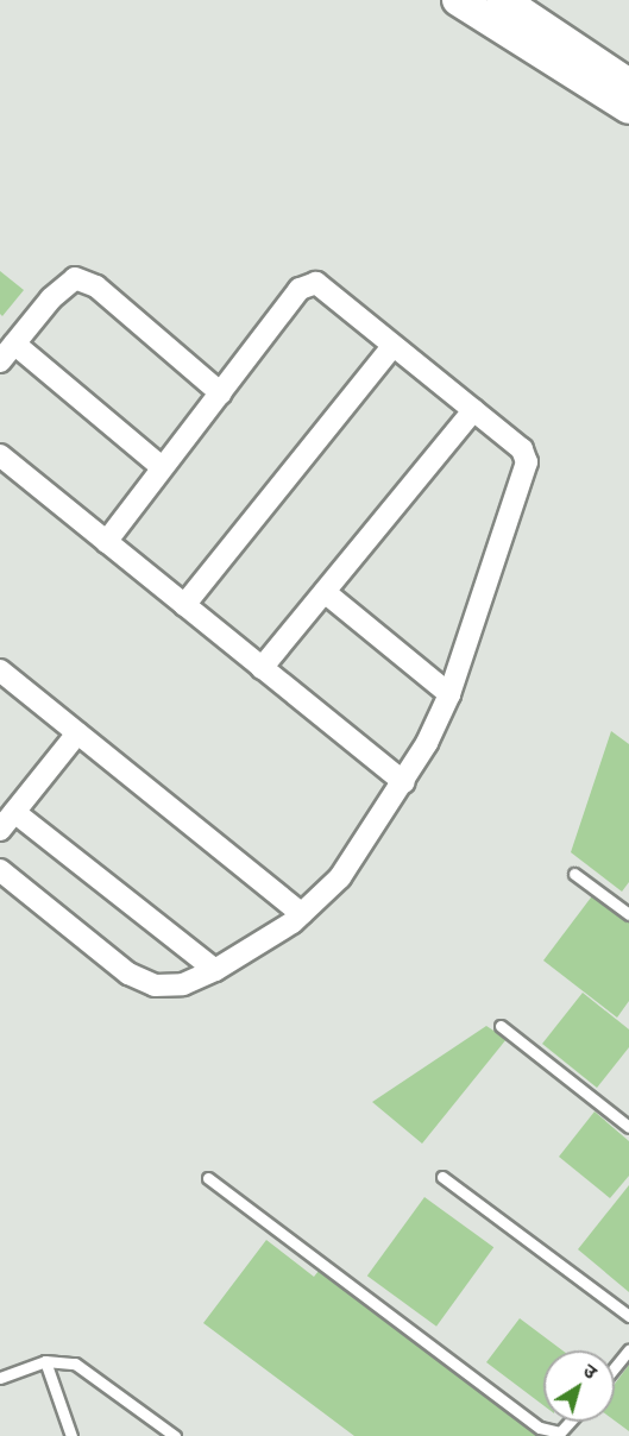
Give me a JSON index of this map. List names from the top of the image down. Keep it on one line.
{"north":"top right"}
